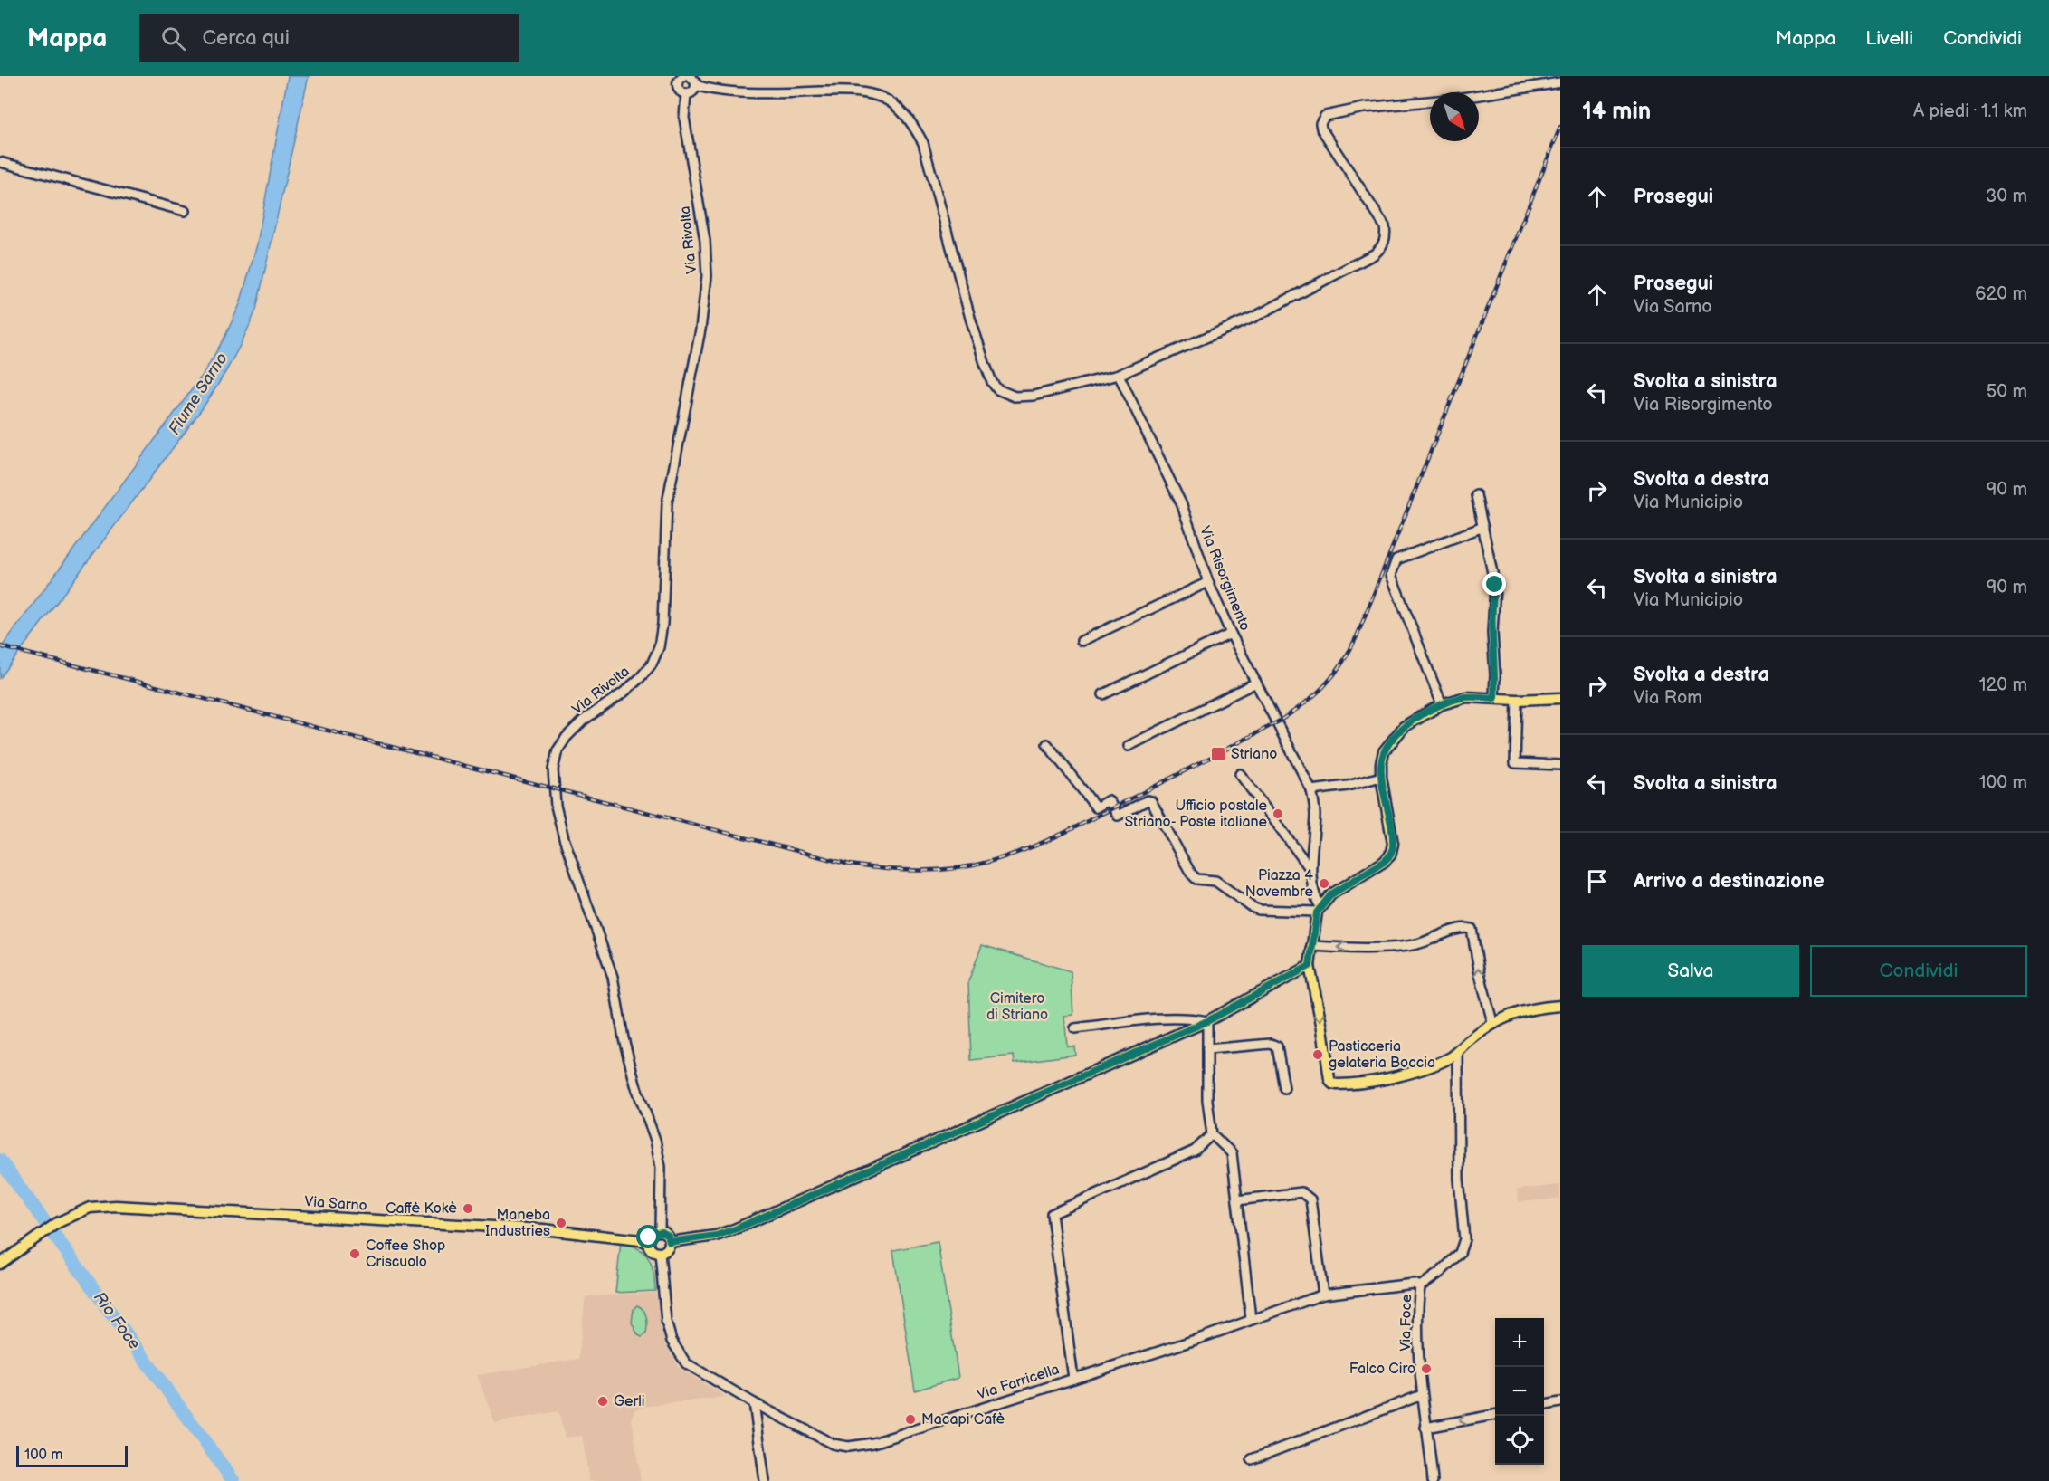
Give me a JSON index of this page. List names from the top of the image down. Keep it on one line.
{"streets":{"main road":["Via Risorgimento","Via Sarno"],"street":["Via Rivolta","Via Foce","Via Farricella"]},"crossings":[["Via Rivolta","Via Sarno"],["Via Rivolta","Via Farricella"],["Via Risorgimento","Via Foce"],["Via Sarno","Via Farricella"],["Via Foce","Via Farricella"]],"water":["Fiume Sarno","Rio Foce"],"parks":["Cimitero di Striano"],"places":{"transit":["Striano"],"other":["Ufficio postale Striano- Poste italiane","Piazza 4 Novembre","Pasticceria gelateria Boccia","Caffè Kokè","Maneba Industries","Coffee Shop Criscuolo","Falco Ciro","Gerli","Macapi Cafè"]},"scale_bar":"100 m","north":"bottom right","page":{"header":"Mappa","search":"Cerca qui","nav":["Mappa","Livelli","Condividi"],"heading":["14 min","A piedi · 1.1 km"],"list":[["Prosegui","30 m"],["Prosegui","Via Sarno","620 m"],["Svolta a sinistra","Via Risorgimento","50 m"],["Svolta a destra","Via Municipio","90 m"],["Svolta a sinistra","Via Municipio","90 m"],["Svolta a destra","Via Rom","120 m"],["Svolta a sinistra","100 m"],"Arrivo a destinazione"],"buttons":["Salva","Condividi"],"map_buttons":["+","−"],"scale":"100 m"}}
